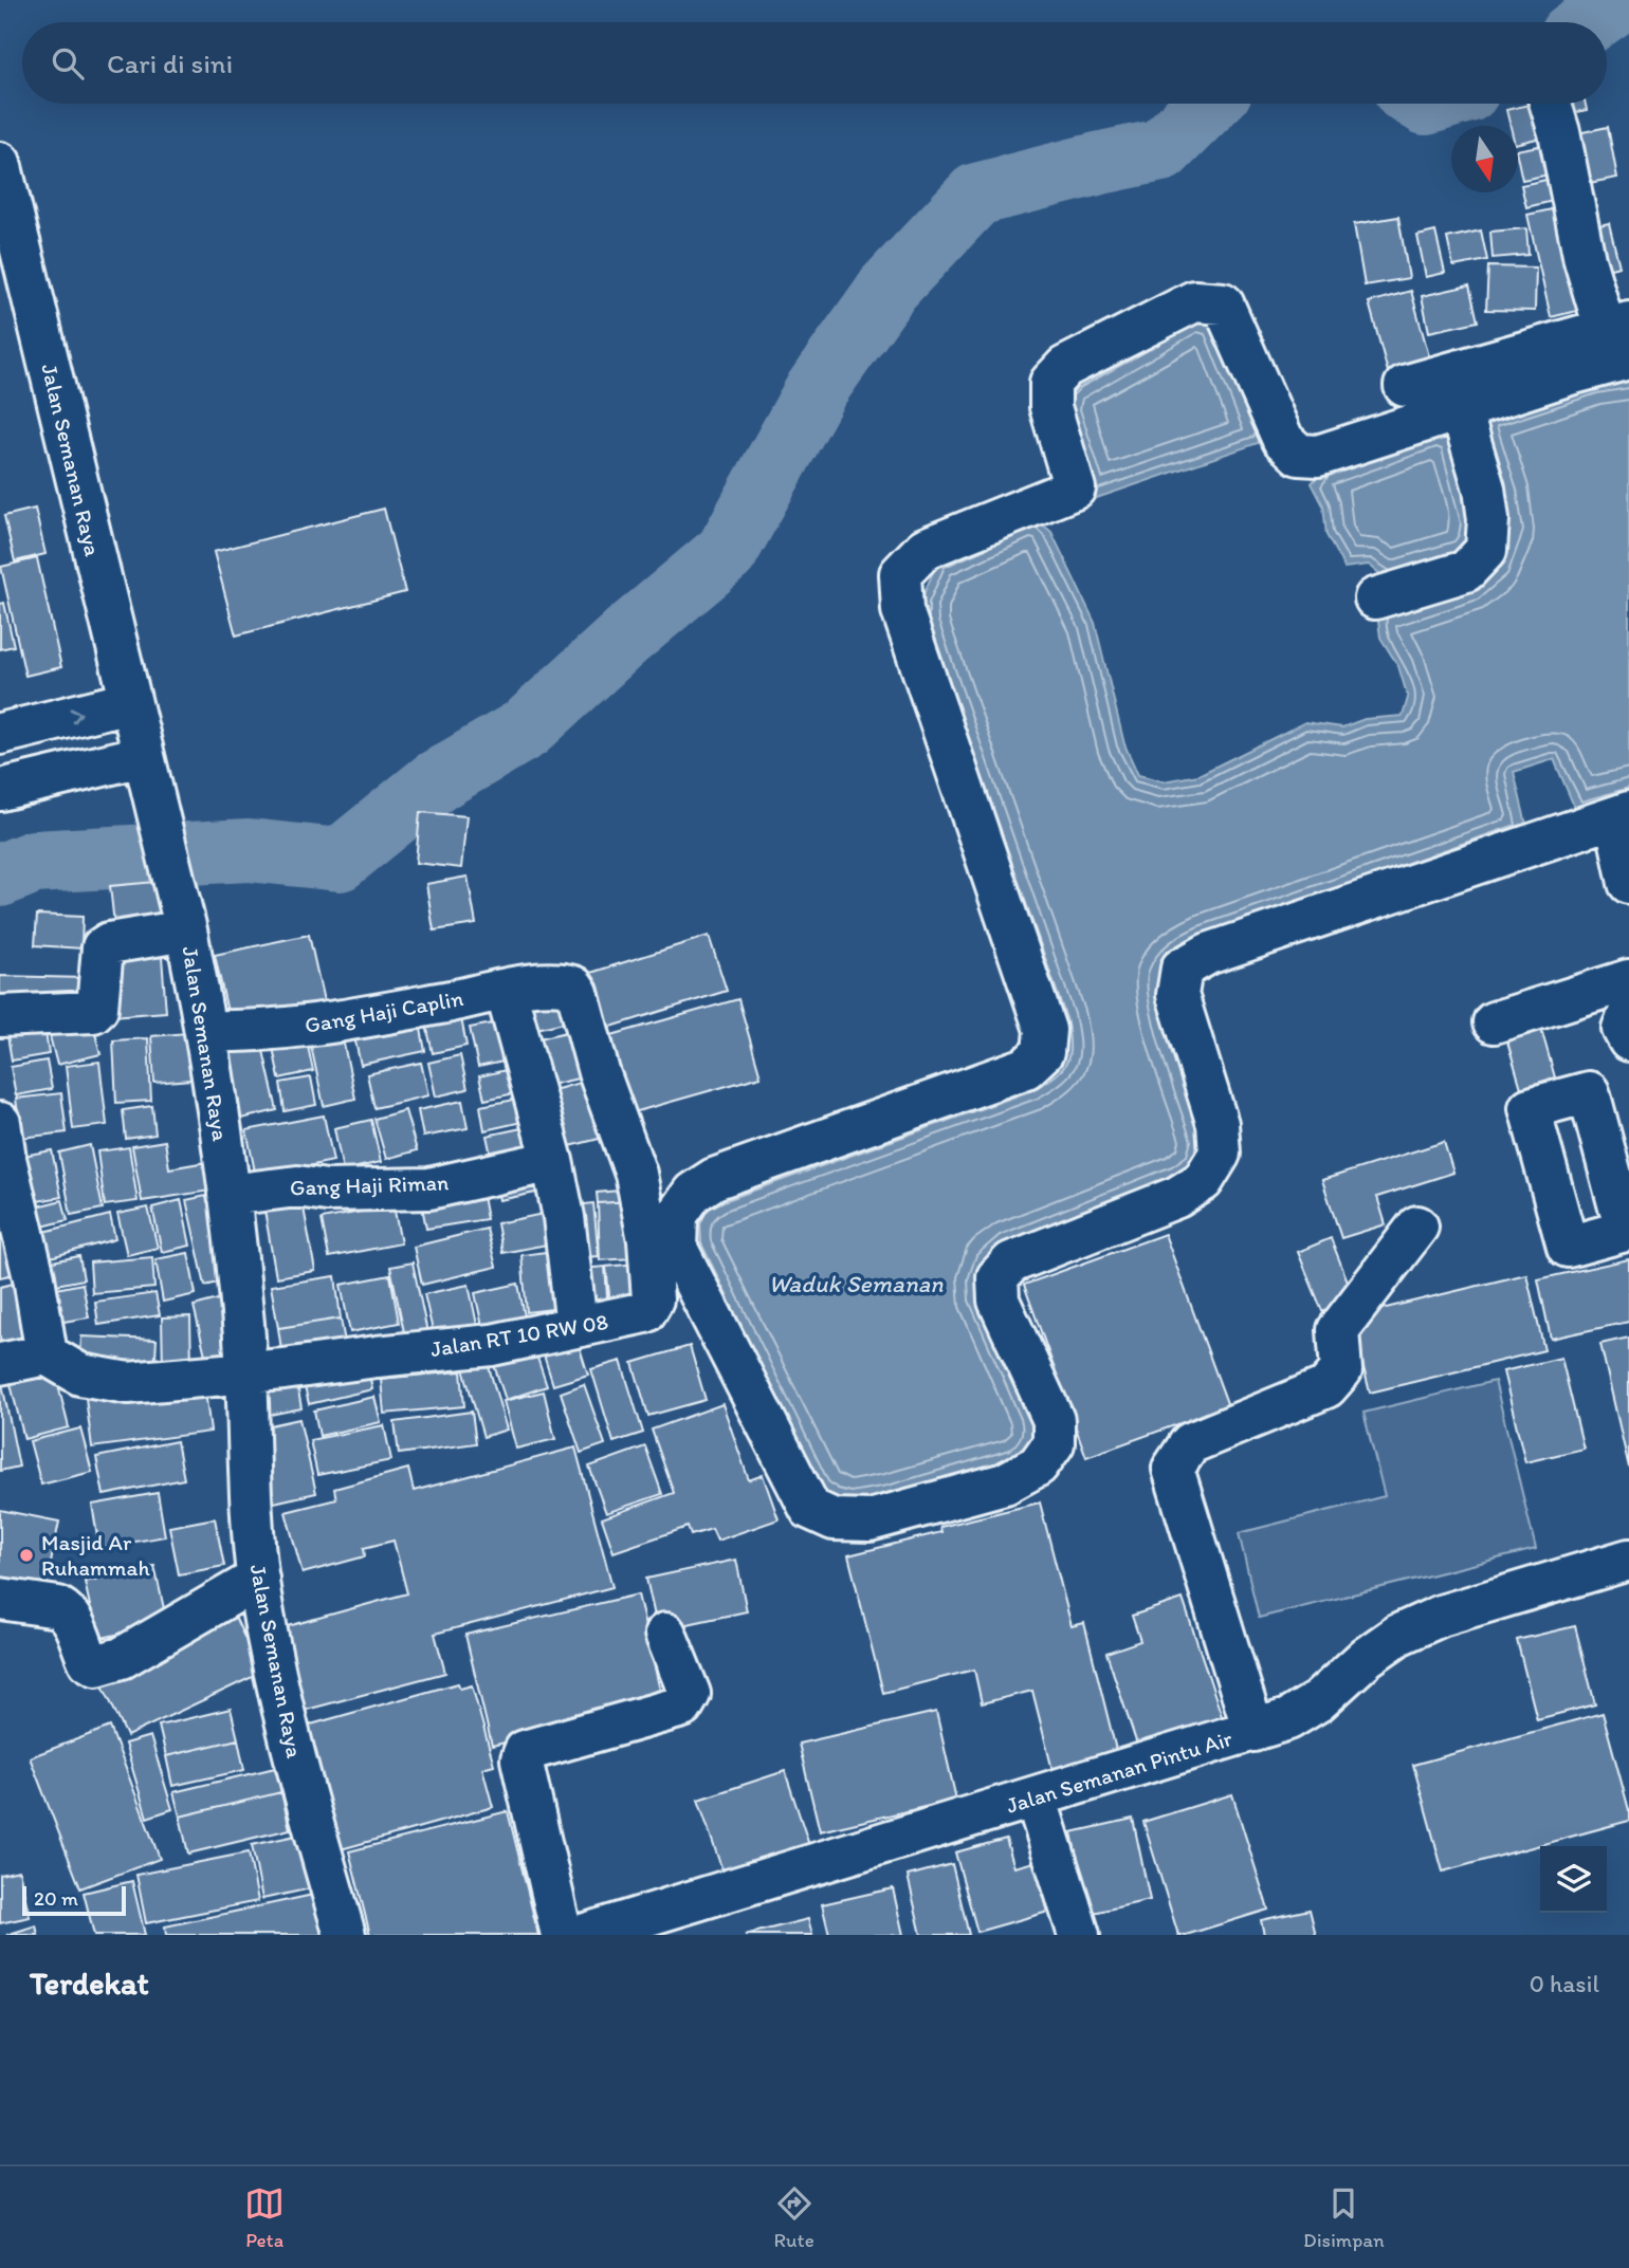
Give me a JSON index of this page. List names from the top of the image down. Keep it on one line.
{"streets":{"street":["Jalan Semanan Raya","Gang Haji Caplin","Gang Haji Riman","Jalan RT 10 RW 08","Jalan Semanan Pintu Air"]},"crossings":[["Jalan Semanan Raya","Gang Haji Caplin"],["Jalan Semanan Raya","Gang Haji Riman"],["Jalan Semanan Raya","Jalan RT 10 RW 08"],["Gang Haji Caplin","Jalan RT 10 RW 08"]],"water":["Waduk Semanan"],"places":["Masjid Ar Ruhammah"],"scale_bar":"20 m","north":"bottom","page":{"search":"Cari di sini","scale":"20 m","heading":["Terdekat","0 hasil"],"nav":["Peta","Rute","Disimpan"]}}
